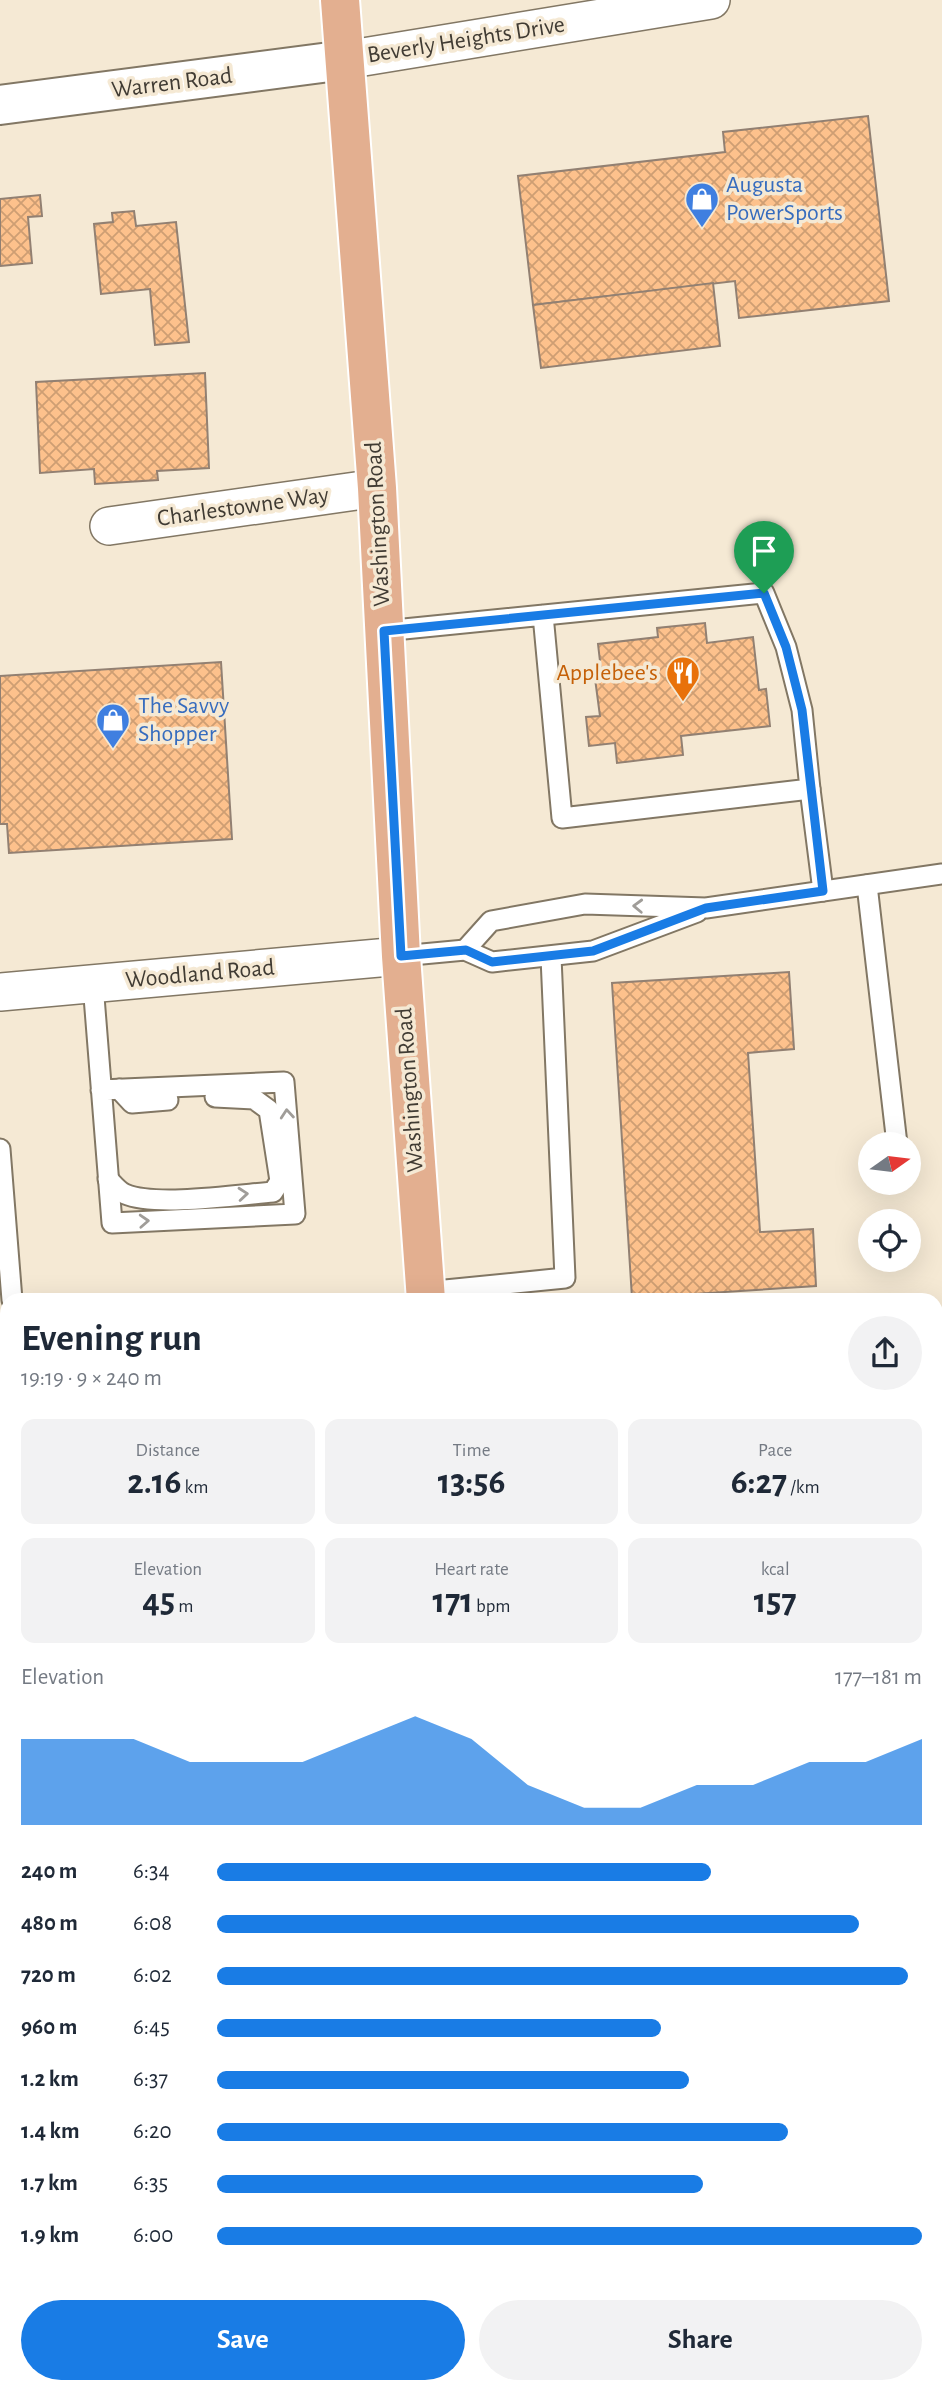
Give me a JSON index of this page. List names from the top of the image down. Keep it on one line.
{"streets":{"main road":["Washington Road"],"street":["Beverly Heights Drive","Warren Road","Charlestowne Way","Woodland Road"]},"crossings":[["Beverly Heights Drive","Warren Road"],["Beverly Heights Drive","Washington Road"],["Warren Road","Washington Road"],["Charlestowne Way","Washington Road"],["Washington Road","Woodland Road"]],"places":{"shop":["Augusta PowerSports","The Savvy Shopper"],"restaurant":["Applebee's"]},"north":"right","page":{"heading":["Evening run","19:19 · 9 × 240 m"],"stats":[["Distance","2.16 km"],["Time","13:56"],["Pace","6:27 /km"],["Elevation","45 m"],["Heart rate","171 bpm"],["kcal","157"]],"chart":["Elevation","177–181 m"],"list":[{"name":"240 m","note":"6:34"},{"name":"480 m","note":"6:08"},{"name":"720 m","note":"6:02"},{"name":"960 m","note":"6:45"},{"name":"1.2 km","note":"6:37"},{"name":"1.4 km","note":"6:20"},{"name":"1.7 km","note":"6:35"},{"name":"1.9 km","note":"6:00"}],"buttons":["Save","Share"]}}
